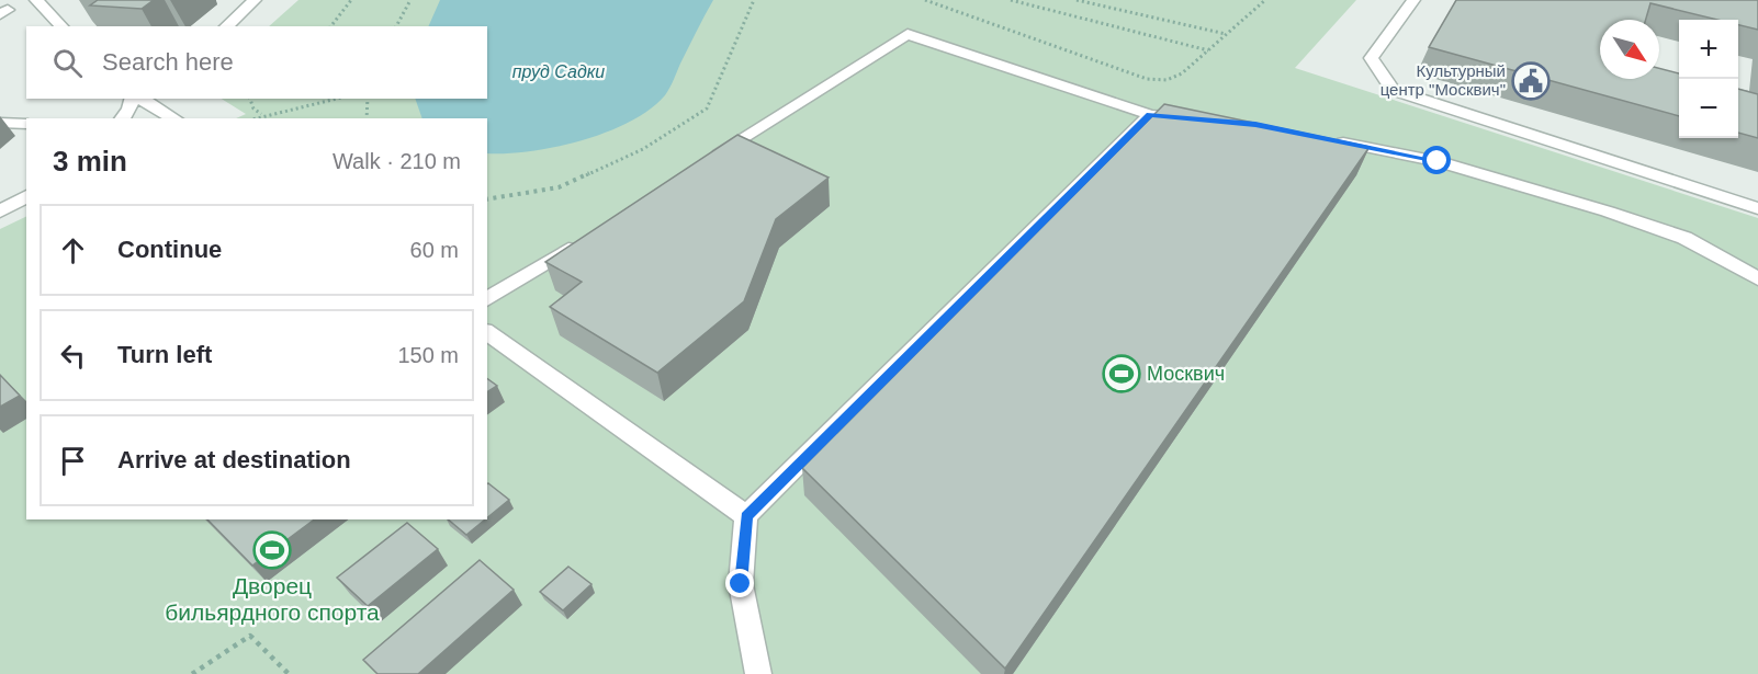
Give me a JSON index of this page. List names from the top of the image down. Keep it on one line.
{"water":["пруд Садки"],"places":{"public building":["Культурный центр \"Москвич\""],"sports":["Москвич","Дворец бильярдного спорта"]},"north":"bottom right","page":{"map_buttons":["+","−"],"search":"Search here","heading":["3 min","Walk · 210 m"],"list":[["Continue","60 m"],["Turn left","150 m"],"Arrive at destination"]}}
